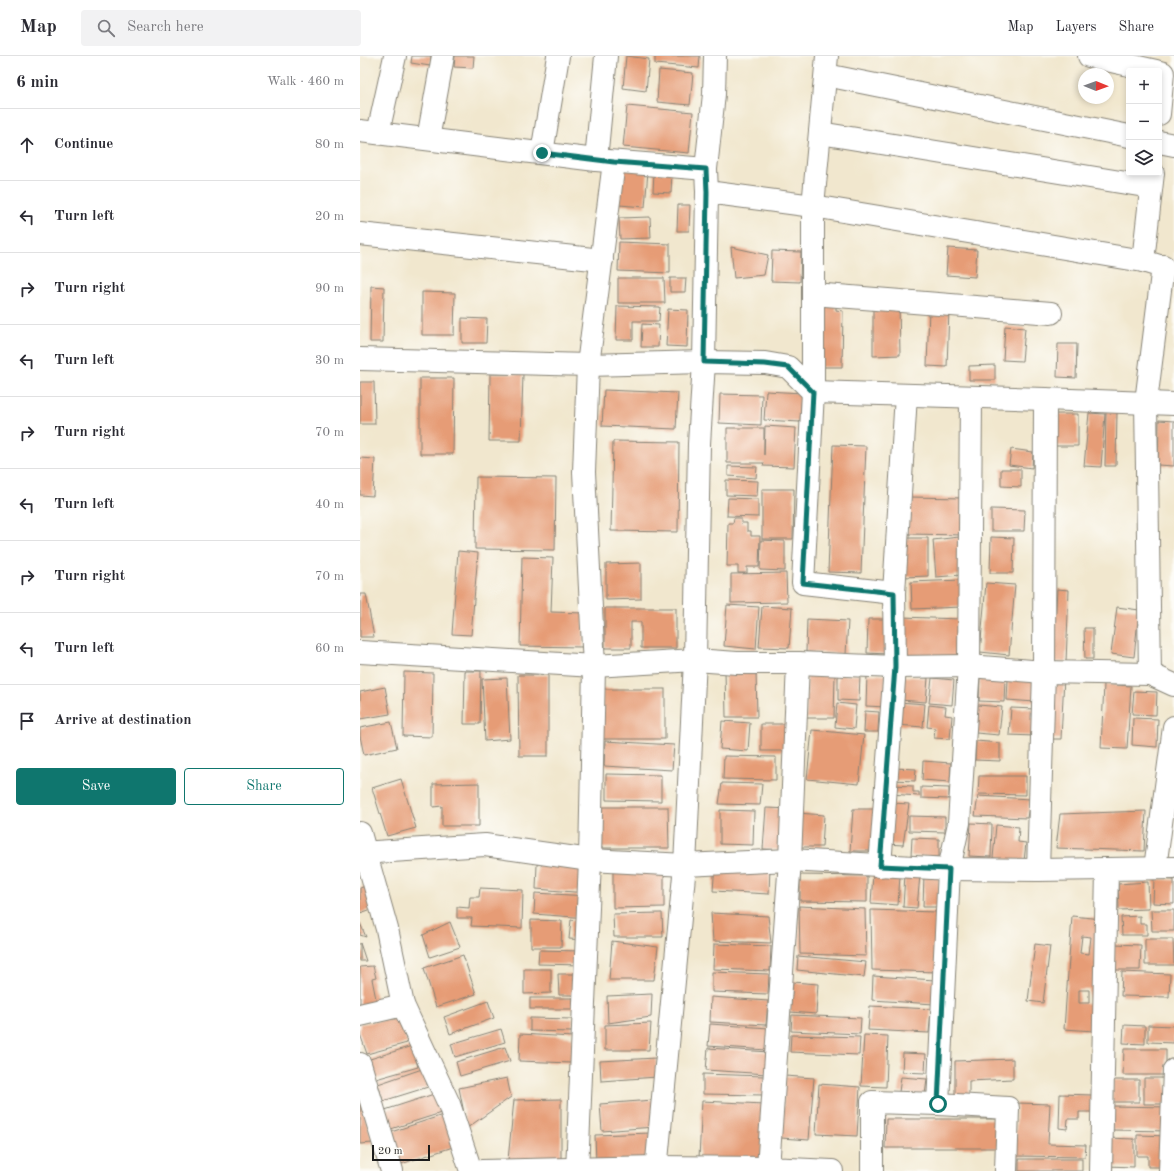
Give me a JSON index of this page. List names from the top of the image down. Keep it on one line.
{"scale_bar":"20 m","north":"right","page":{"header":"Map","search":"Search here","nav":["Map","Layers","Share"],"heading":["6 min","Walk · 460 m"],"map_buttons":["+","−"],"list":[["Continue","80 m"],["Turn left","20 m"],["Turn right","90 m"],["Turn left","30 m"],["Turn right","70 m"],["Turn left","40 m"],["Turn right","70 m"],["Turn left","60 m"],"Arrive at destination"],"buttons":["Save","Share"],"scale":"20 m"}}
